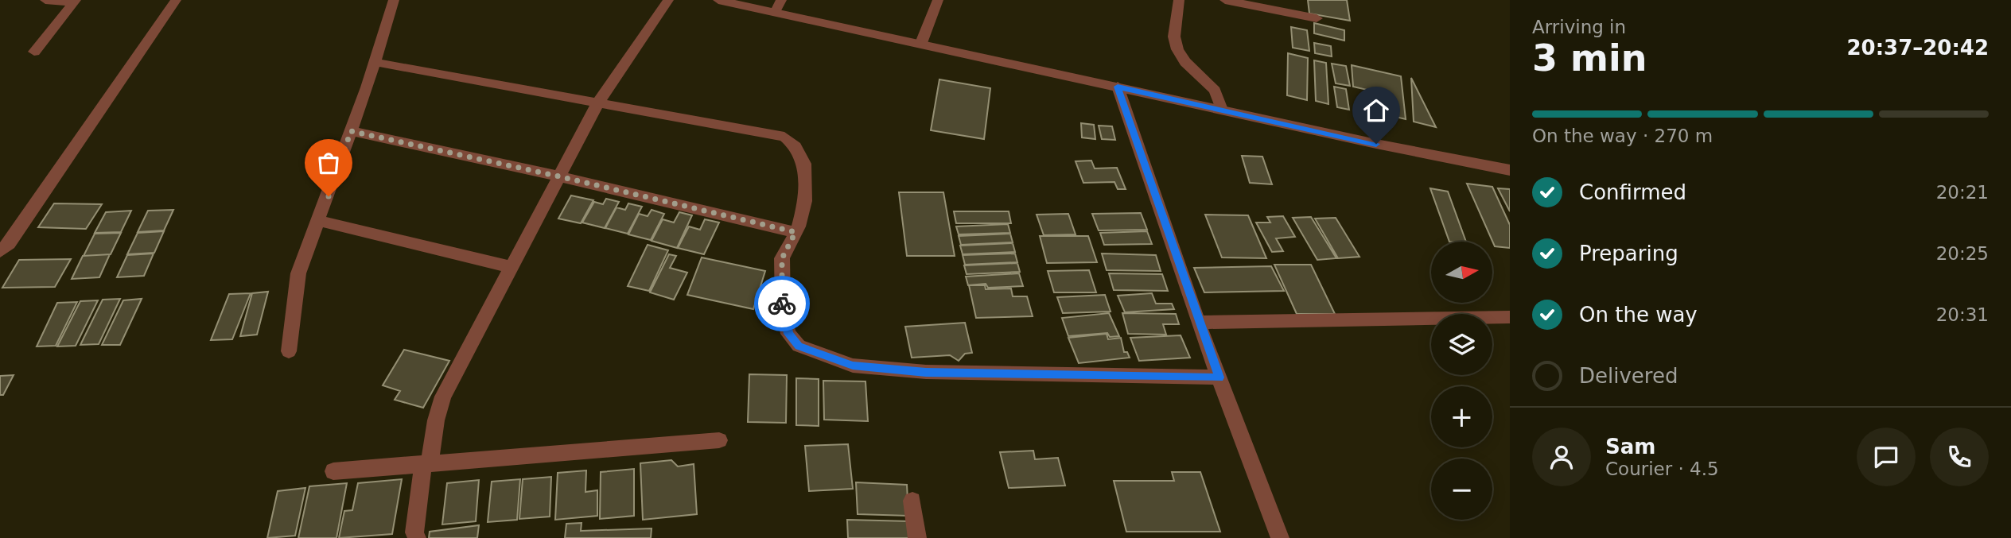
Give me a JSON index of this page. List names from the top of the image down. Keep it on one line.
{"north":"right","page":{"heading":["3 min","Arriving in","20:37–20:42"],"panel":["Sam","Courier · 4.5"],"bar":"On the way · 270 m","list":[["Confirmed","20:21"],["Preparing","20:25"],["On the way","20:31"],"Delivered"],"map_buttons":["+","−"]}}
